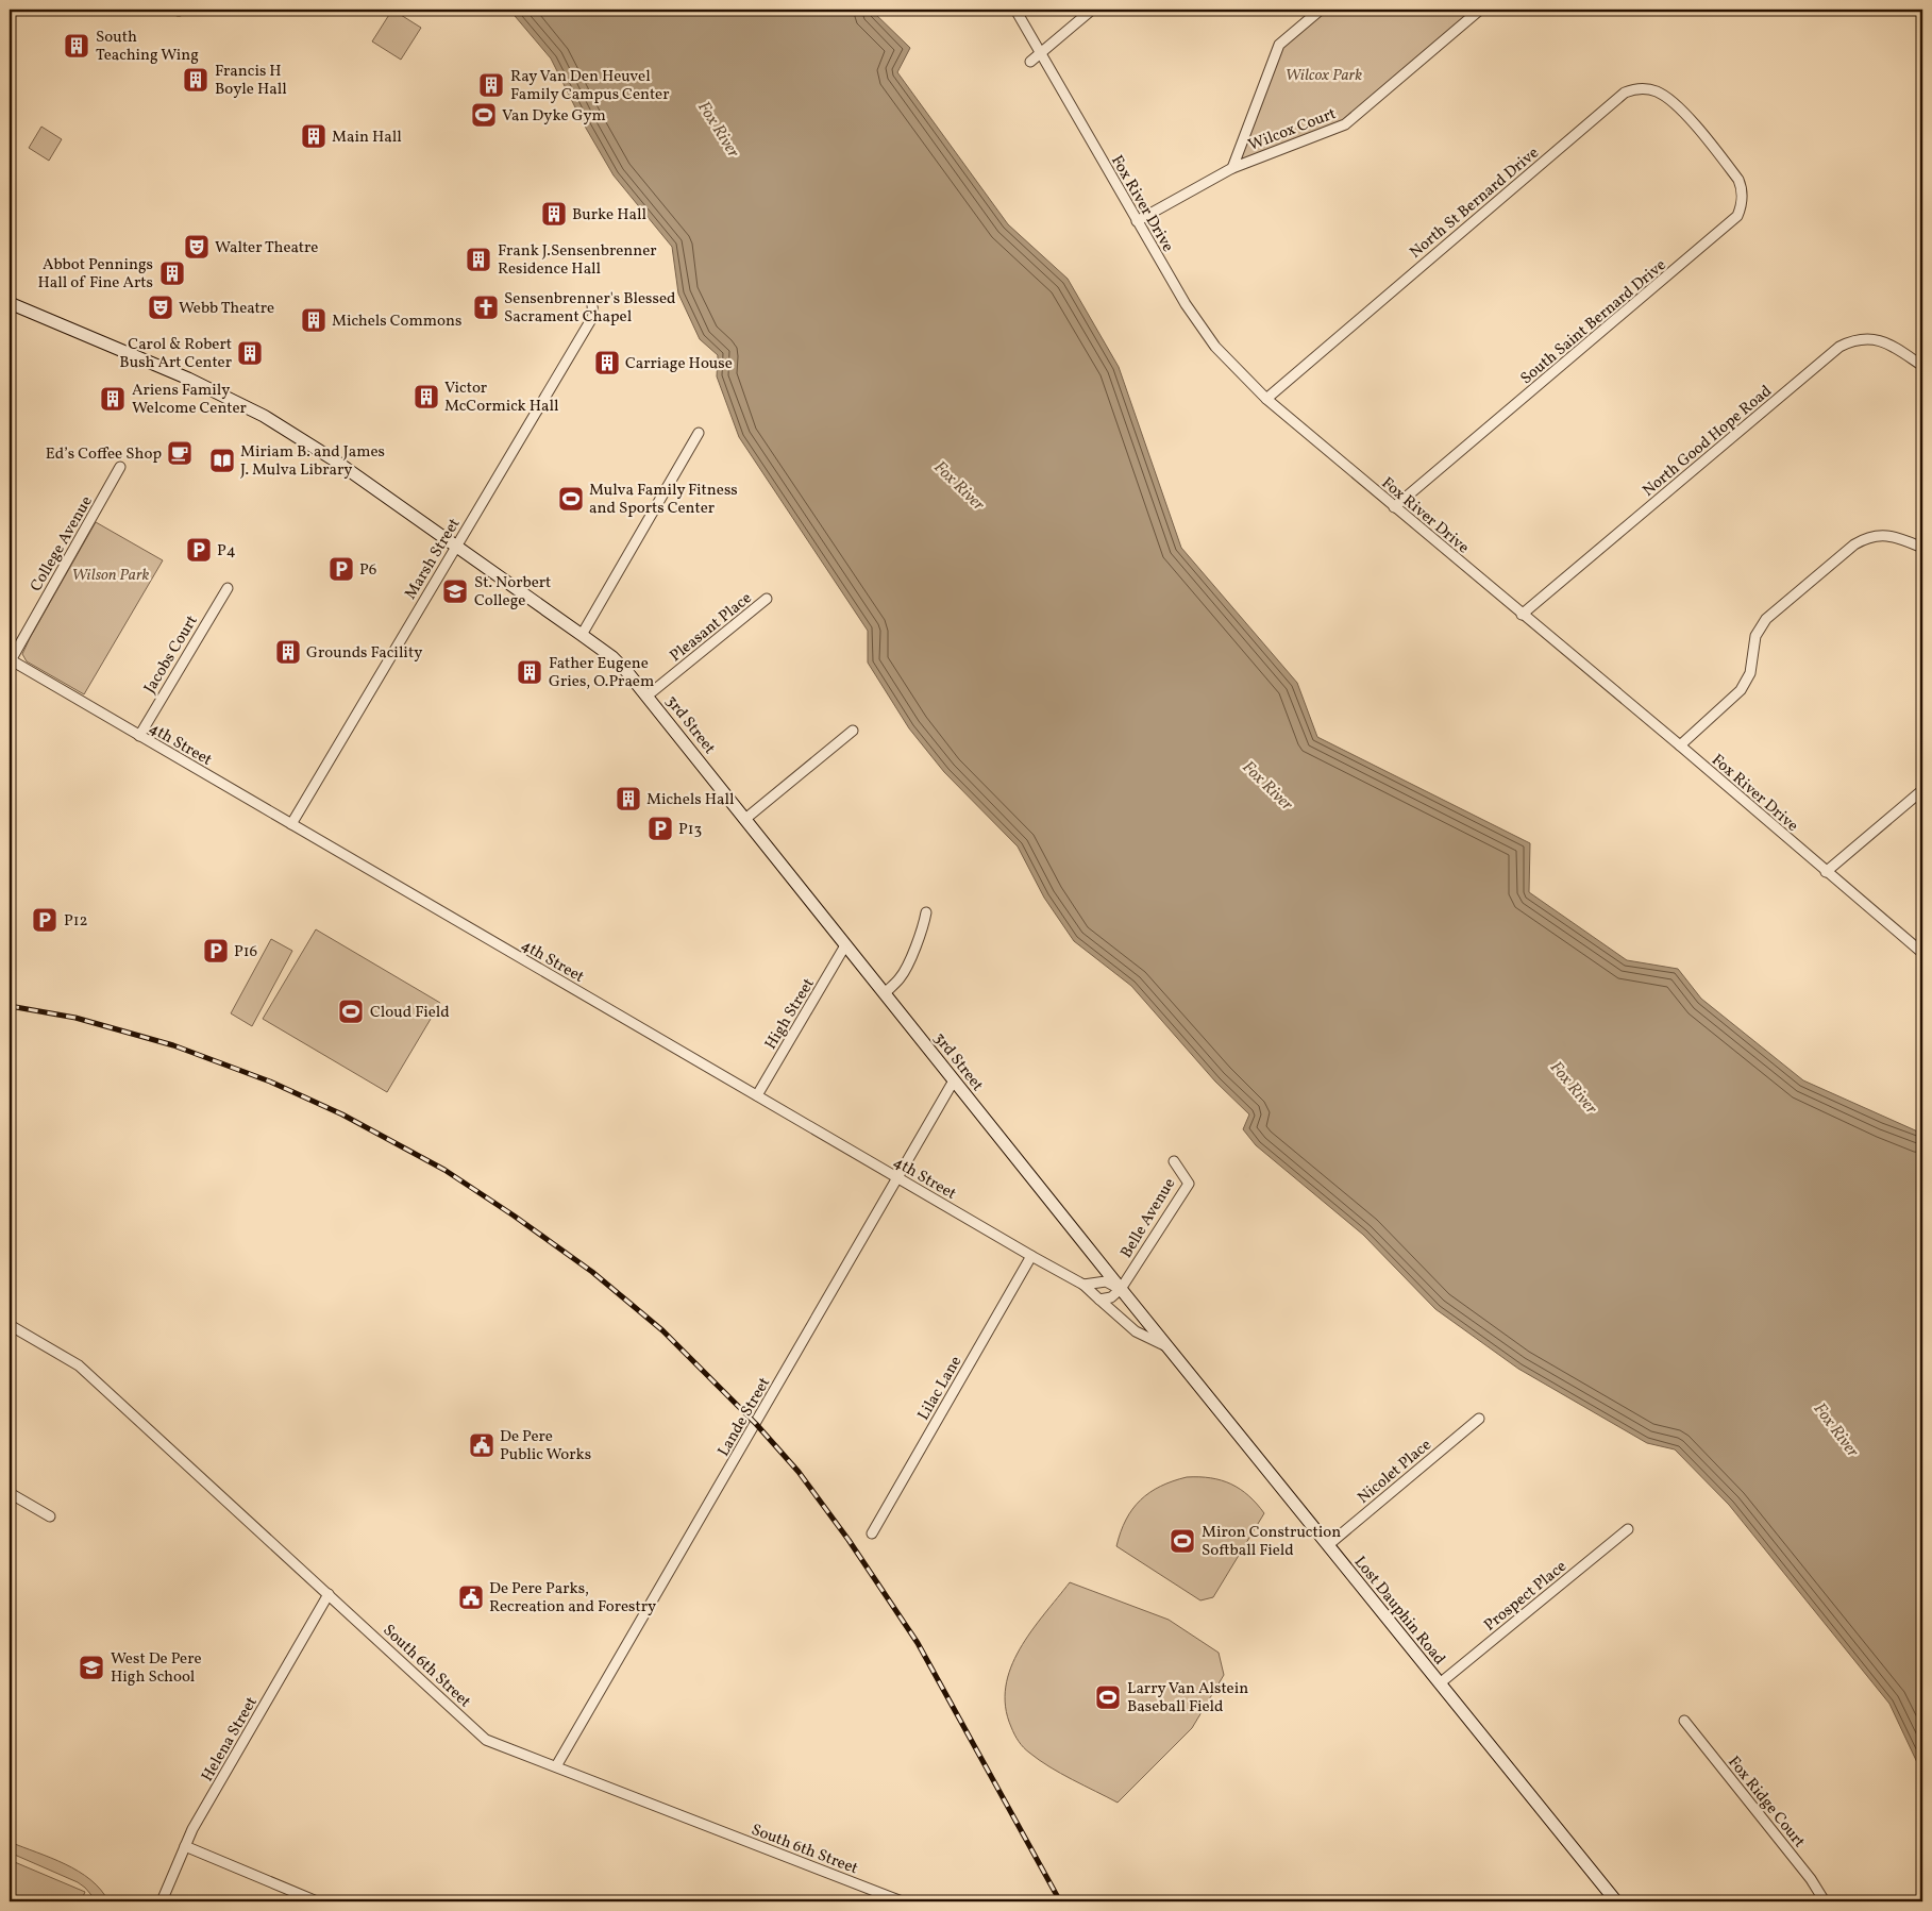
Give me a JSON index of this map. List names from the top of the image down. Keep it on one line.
{"streets":{"main road":["3rd Street","Lost Dauphin Road"],"street":["Wilcox Court","North St Bernard Drive","Fox River Drive","South Saint Bernard Drive","North Good Hope Road","College Avenue","Marsh Street","Pleasant Place","Jacobs Court","4th Street","High Street","Belle Avenue","Lilac Lane","Lande Street","Nicolet Place","Prospect Place","South 6th Street","Helena Street","Fox Ridge Court"]},"crossings":[["Wilcox Court","Fox River Drive"],["North St Bernard Drive","Fox River Drive"],["North St Bernard Drive","South Saint Bernard Drive"],["Fox River Drive","South Saint Bernard Drive"],["Fox River Drive","North Good Hope Road"],["College Avenue","4th Street"],["Marsh Street","3rd Street"],["Marsh Street","4th Street"],["Pleasant Place","3rd Street"],["Jacobs Court","4th Street"],["3rd Street","High Street"],["3rd Street","Belle Avenue"],["3rd Street","Lande Street"],["3rd Street","Lost Dauphin Road"],["4th Street","High Street"],["4th Street","Lilac Lane"],["4th Street","Lande Street"],["4th Street","Lost Dauphin Road"],["Belle Avenue","Lost Dauphin Road"],["Lande Street","South 6th Street"],["Nicolet Place","Lost Dauphin Road"],["Prospect Place","Lost Dauphin Road"],["South 6th Street","Helena Street"]],"water":["Fox River"],"parks":["Wilcox Park","Wilson Park"],"places":{"building":["South Teaching Wing","Francis H Boyle Hall","Ray Van Den Heuvel Family Campus Center","Main Hall","Burke Hall","Frank J.Sensenbrenner Residence Hall","Abbot Pennings Hall of Fine Arts","Michels Commons","Carol & Robert Bush Art Center","Carriage House","Victor McCormick Hall","Ariens Family Welcome Center","Grounds Facility","Father Eugene Gries, O.Praem","Michels Hall"],"sports":["Van Dyke Gym","Mulva Family Fitness and Sports Center","Cloud Field","Miron Construction Softball Field","Larry Van Alstein Baseball Field"],"theatre":["Walter Theatre","Webb Theatre"],"church":["Sensenbrenner's Blessed Sacrament Chapel"],"cafe":["Ed’s Coffee Shop"],"library":["Miriam B. and James J. Mulva Library"],"parking":["P4","P6","P13","P12","P16"],"school or university":["St. Norbert College","West De Pere High School"],"public building":["De Pere Public Works","De Pere Parks, Recreation and Forestry"]}}
